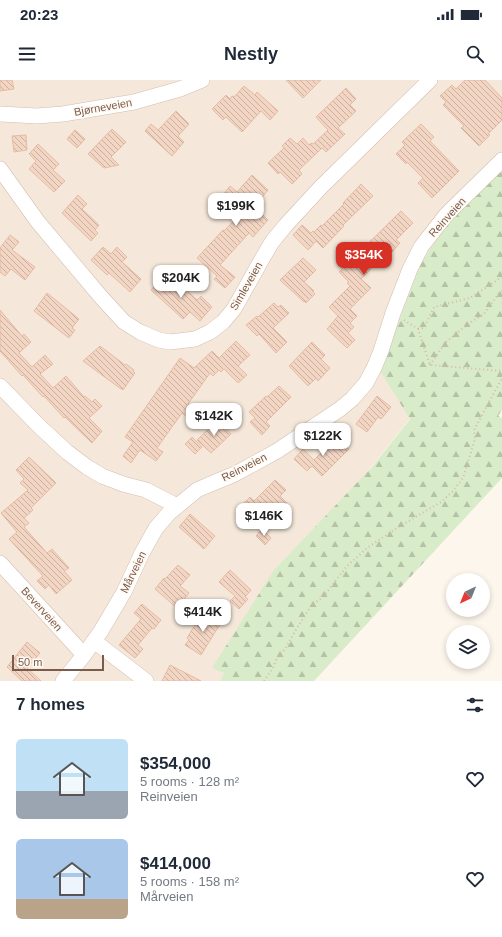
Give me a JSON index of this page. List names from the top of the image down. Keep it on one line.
{"streets":{"street":["Bjørneveien","Reinveien","Simleveien","Mårveien","Beverveien"]},"crossings":[["Reinveien","Mårveien"],["Mårveien","Beverveien"]],"scale_bar":"50 m","north":"bottom left","page":{"status":"20:23","header":"Nestly","price":["$199K","$354K","$204K","$142K","$122K","$146K","$414K"],"scale":"50 m","heading":"7 homes","list":[{"name":"$354,000","note":"5 rooms · 128 m² · Reinveien"},{"name":"$414,000","note":"5 rooms · 158 m² · Mårveien"}]}}
